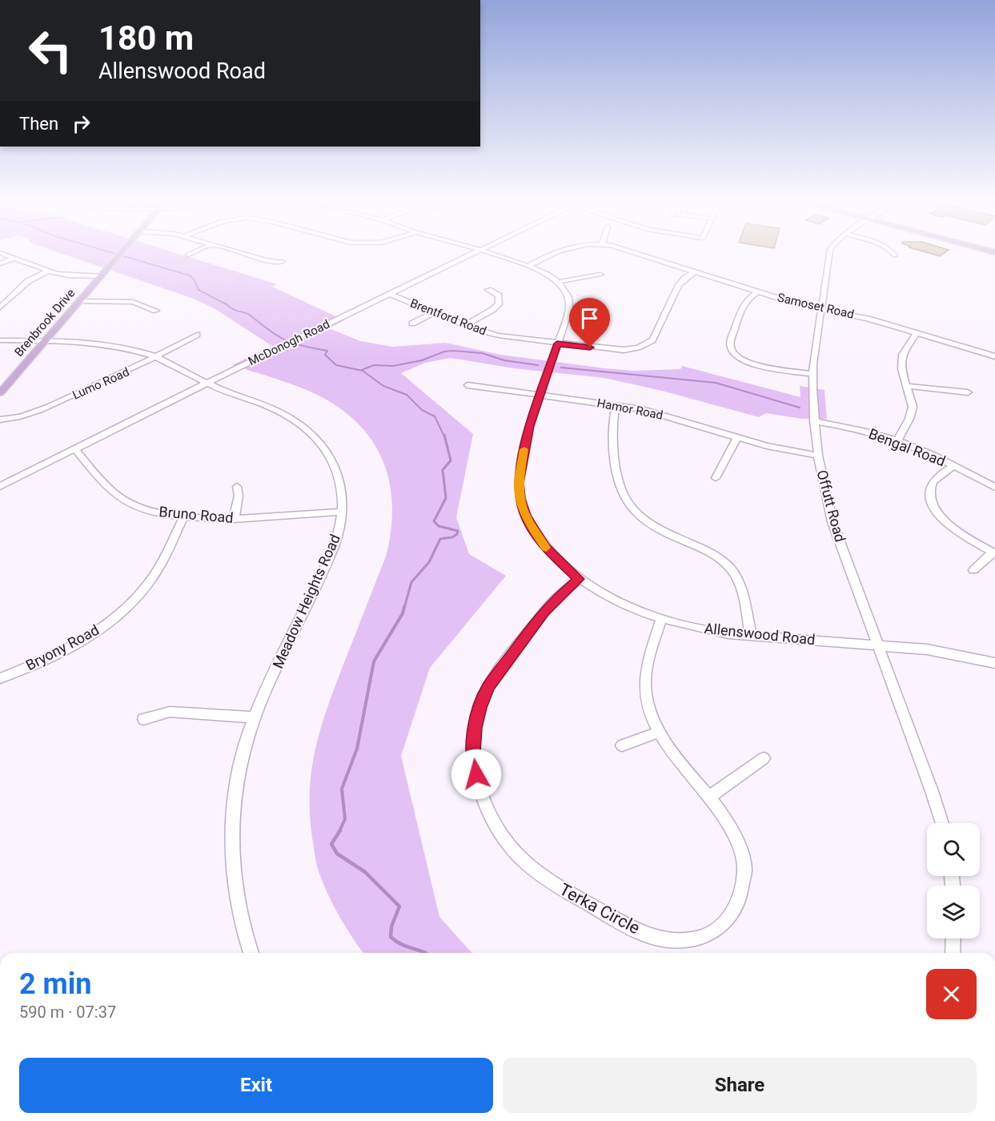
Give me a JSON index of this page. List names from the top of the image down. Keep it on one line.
{"streets":{"main road":["Brenbrook Drive"],"street":["Samoset Road","Brentford Road","McDonogh Road","Lumo Road","Hamor Road","Bengal Road","Offutt Road","Bruno Road","Meadow Heights Road","Allenswood Road","Bryony Road","Terka Circle"]},"crossings":[["Samoset Road","Brentford Road"],["Samoset Road","Offutt Road"],["Brentford Road","McDonogh Road"],["Brentford Road","Allenswood Road"],["Brenbrook Drive","Meadow Heights Road"],["McDonogh Road","Bruno Road"],["McDonogh Road","Meadow Heights Road"],["Lumo Road","Meadow Heights Road"],["Hamor Road","Offutt Road"],["Hamor Road","Allenswood Road"],["Bengal Road","Offutt Road"],["Offutt Road","Allenswood Road"],["Bruno Road","Meadow Heights Road"],["Bruno Road","Bryony Road"],["Allenswood Road","Terka Circle"]],"page":{"turn":["180 m","Allenswood Road"],"then":"Then","heading":["2 min","590 m · 07:37"],"buttons":["Exit","Share"]}}
